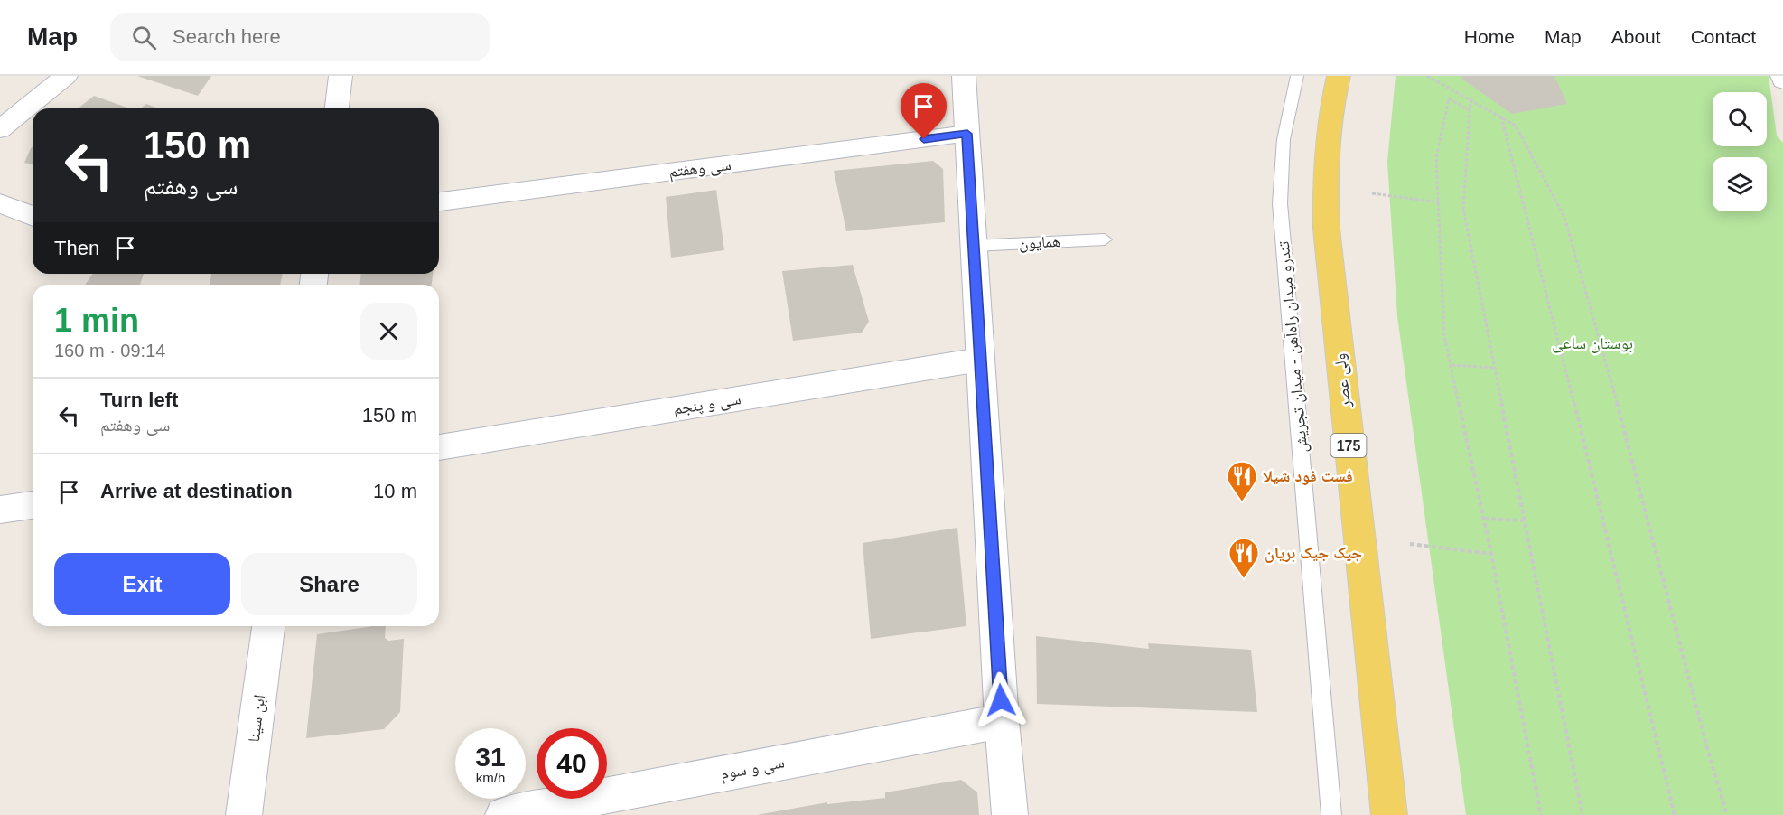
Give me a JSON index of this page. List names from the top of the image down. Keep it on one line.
{"streets":{"main road":["ولی عصر","175"],"street":["سی وهفتم","سی و پنجم","ابن سینا","سی و سوم"],"lane":["همایون","تندرو میدان راه‌آهن - میدان تجریش"]},"parks":["بوستان ساعی"],"places":{"restaurant":["فست فود شیلا","جیک جیک بریان"]},"page":{"header":"Map","search":"Search here","nav":["Home","Map","About","Contact"],"turn":["150 m","سی وهفتم"],"then":"Then","heading":["1 min","160 m · 09:14"],"list":[{"name":"Turn left","note":"سی وهفتم","value":"150 m"},{"name":"Arrive at destination","value":"10 m"}],"buttons":["Exit","Share"],"speed":"31 km/h","limit":"40"}}
